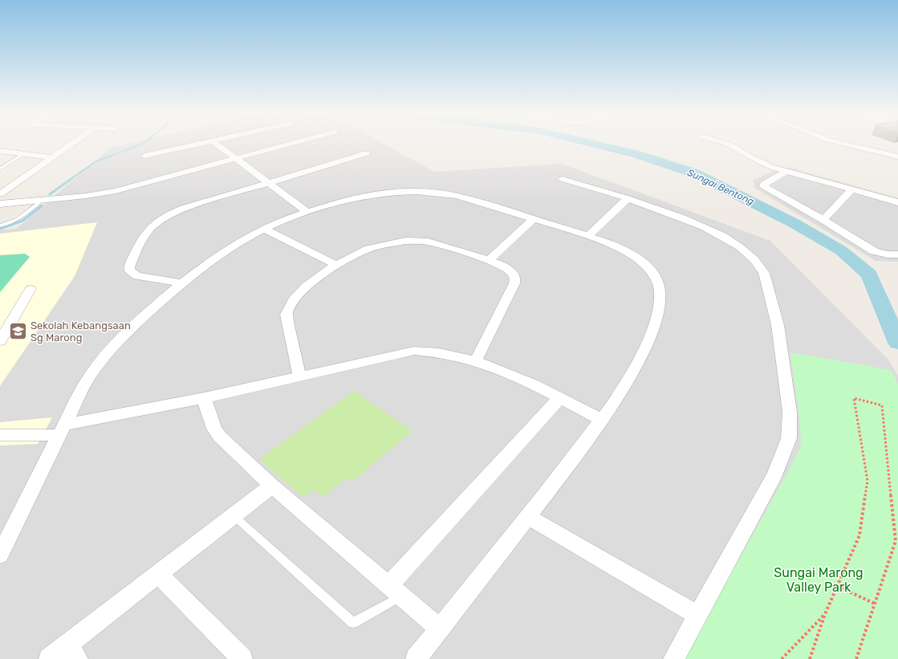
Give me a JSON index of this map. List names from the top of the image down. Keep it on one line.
{"water":["Sungai Bentong"],"parks":["Sungai Marong Valley Park"],"places":{"school or university":["Sekolah Kebangsaan Sg Marong"]}}
